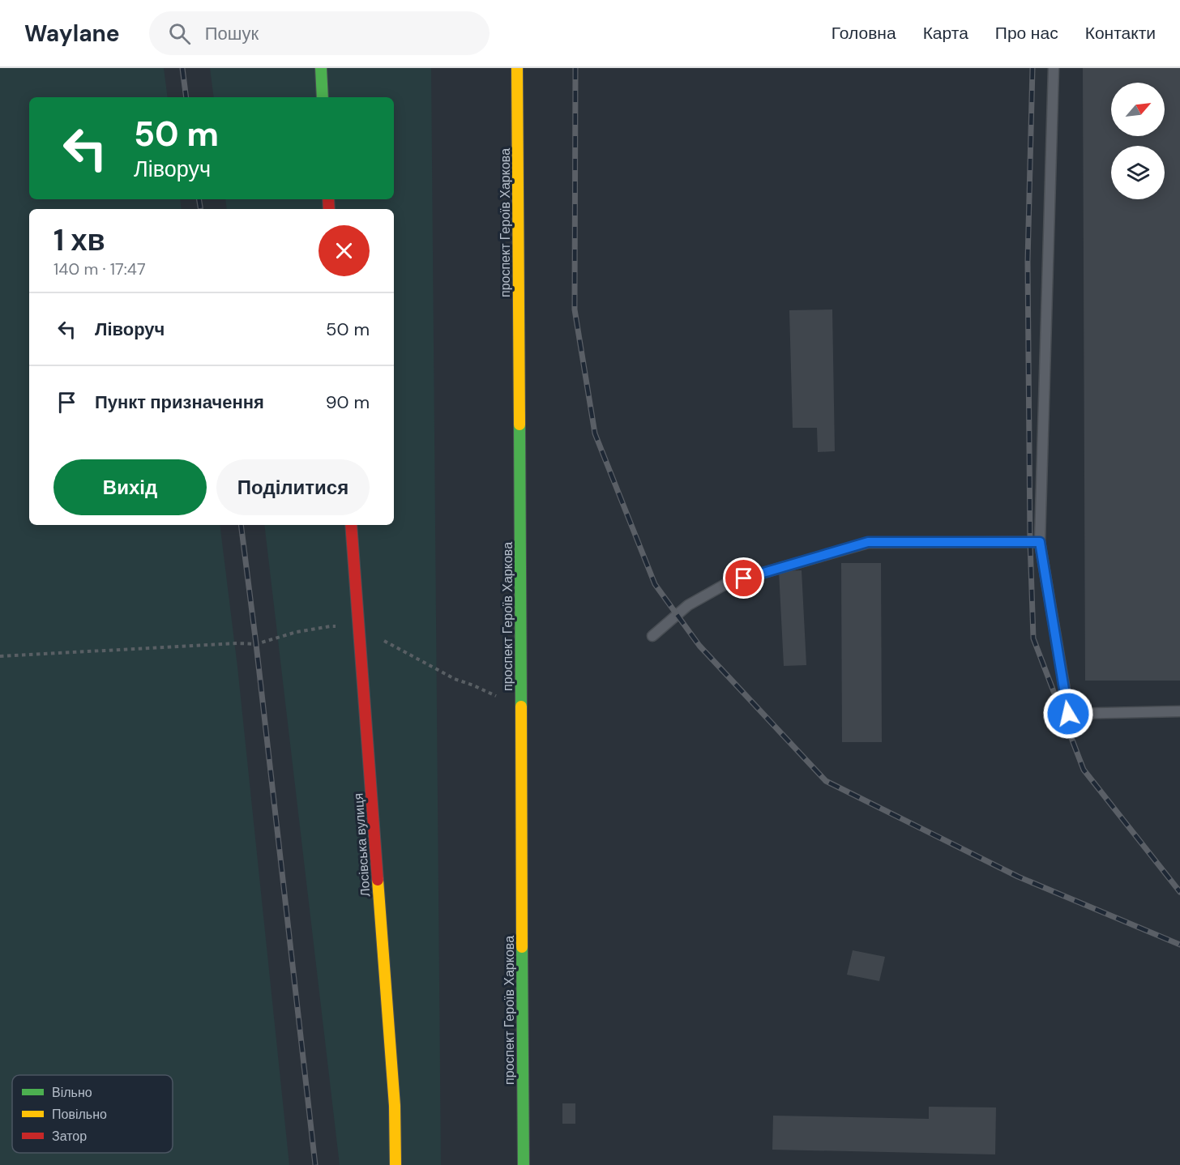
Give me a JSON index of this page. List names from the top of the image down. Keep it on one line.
{"streets":{"street":["проспект Героїв Харкова","Лосівська вулиця"]},"legend":["Вільно","Повільно","Затор"],"north":"top right","page":{"header":"Waylane","search":"Пошук","nav":["Головна","Карта","Про нас","Контакти"],"turn":["50 m","Ліворуч"],"heading":["1 хв","140 m · 17:47"],"list":[{"name":"Ліворуч","value":"50 m"},{"name":"Пункт призначення","value":"90 m"}],"buttons":["Вихід","Поділитися"]}}
